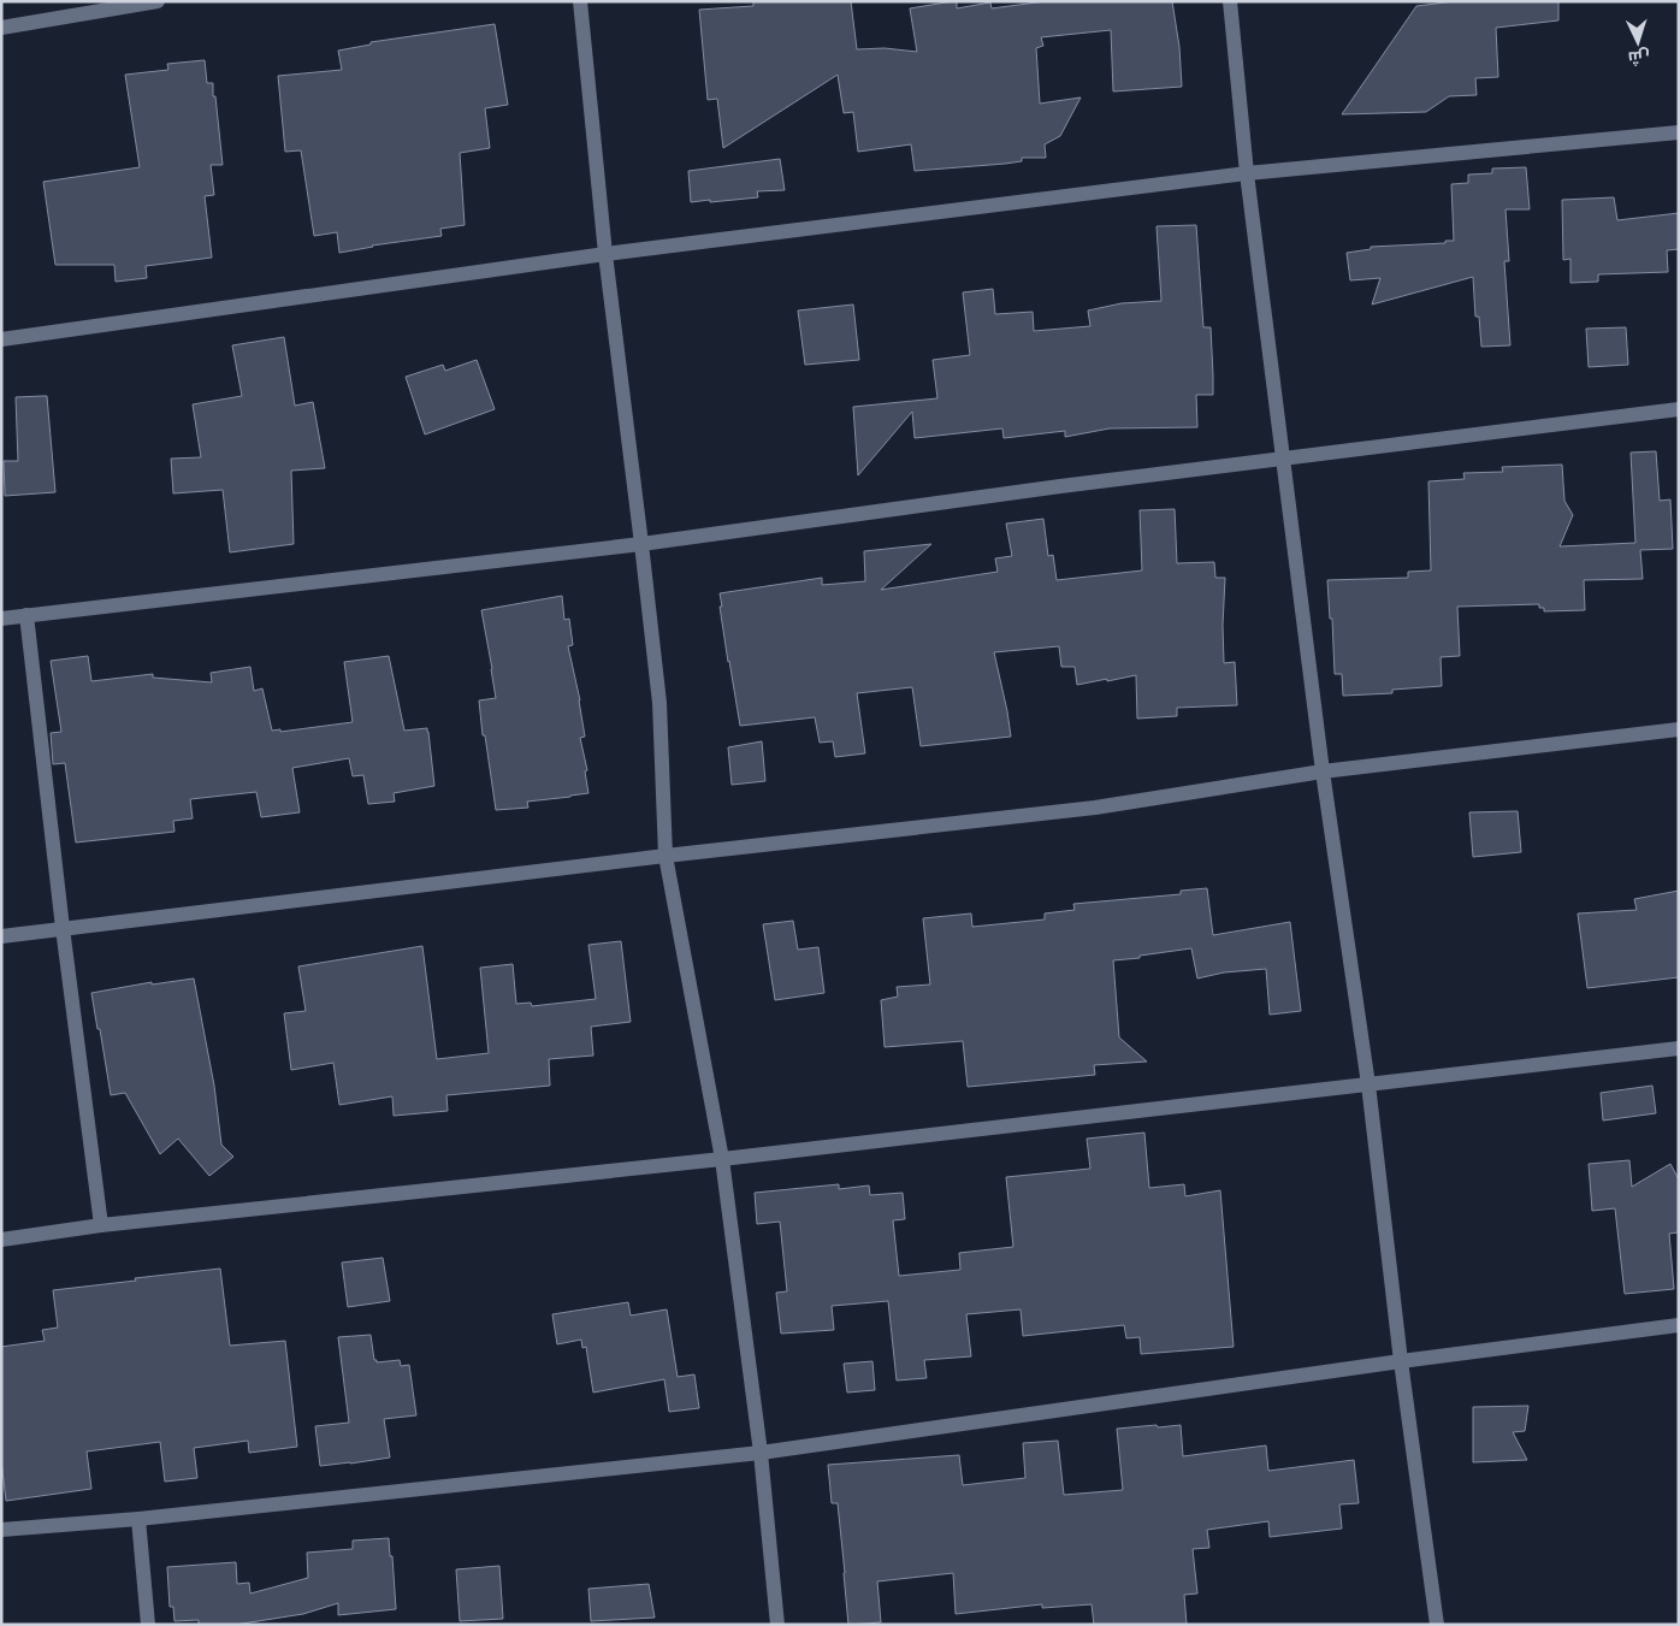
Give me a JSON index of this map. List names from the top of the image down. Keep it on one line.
{"north":"bottom"}
